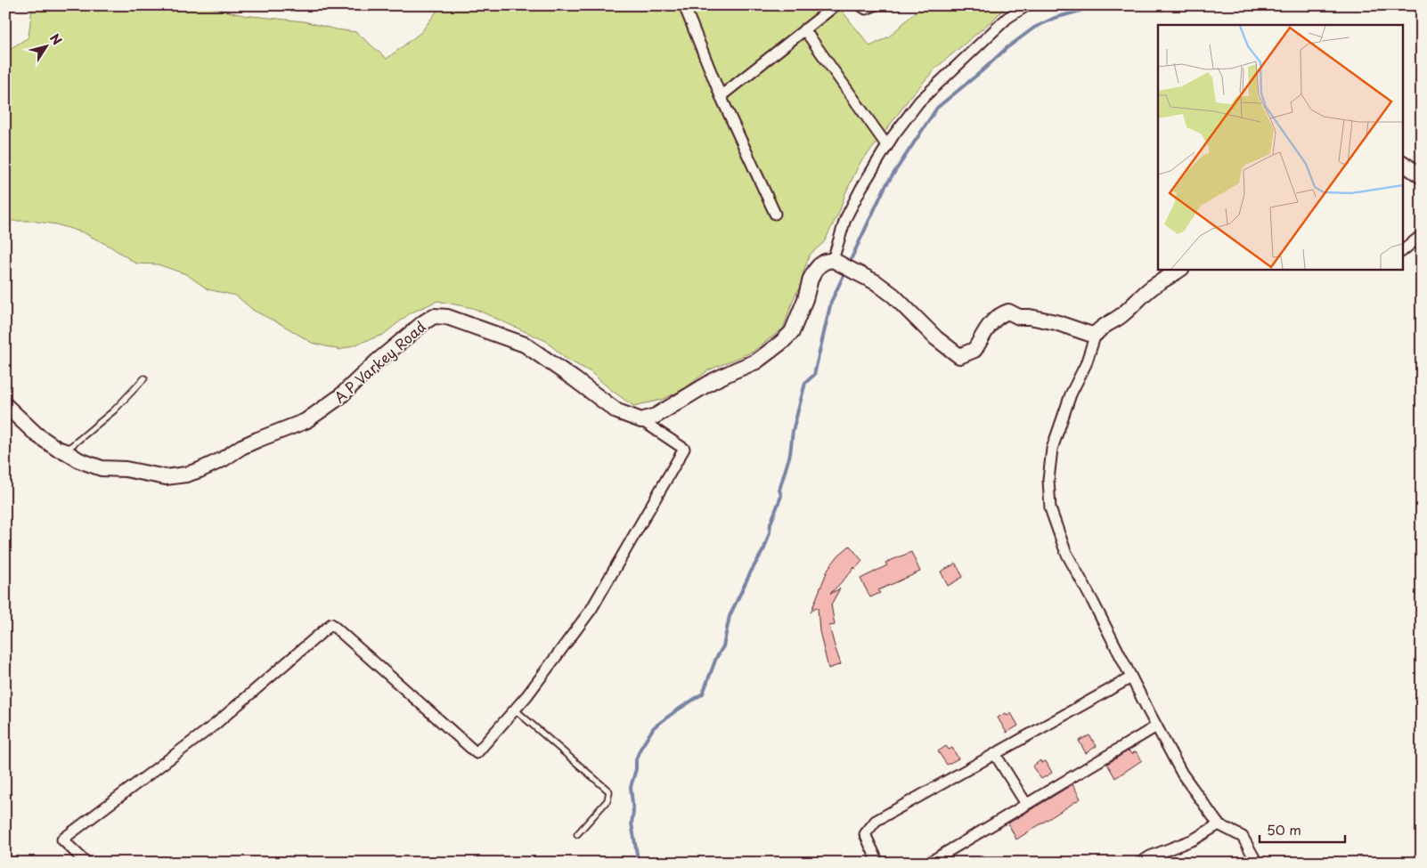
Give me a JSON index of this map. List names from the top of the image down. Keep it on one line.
{"streets":{"street":["A P Varkey Road"]},"scale_bar":"50 m","north":"top right"}
